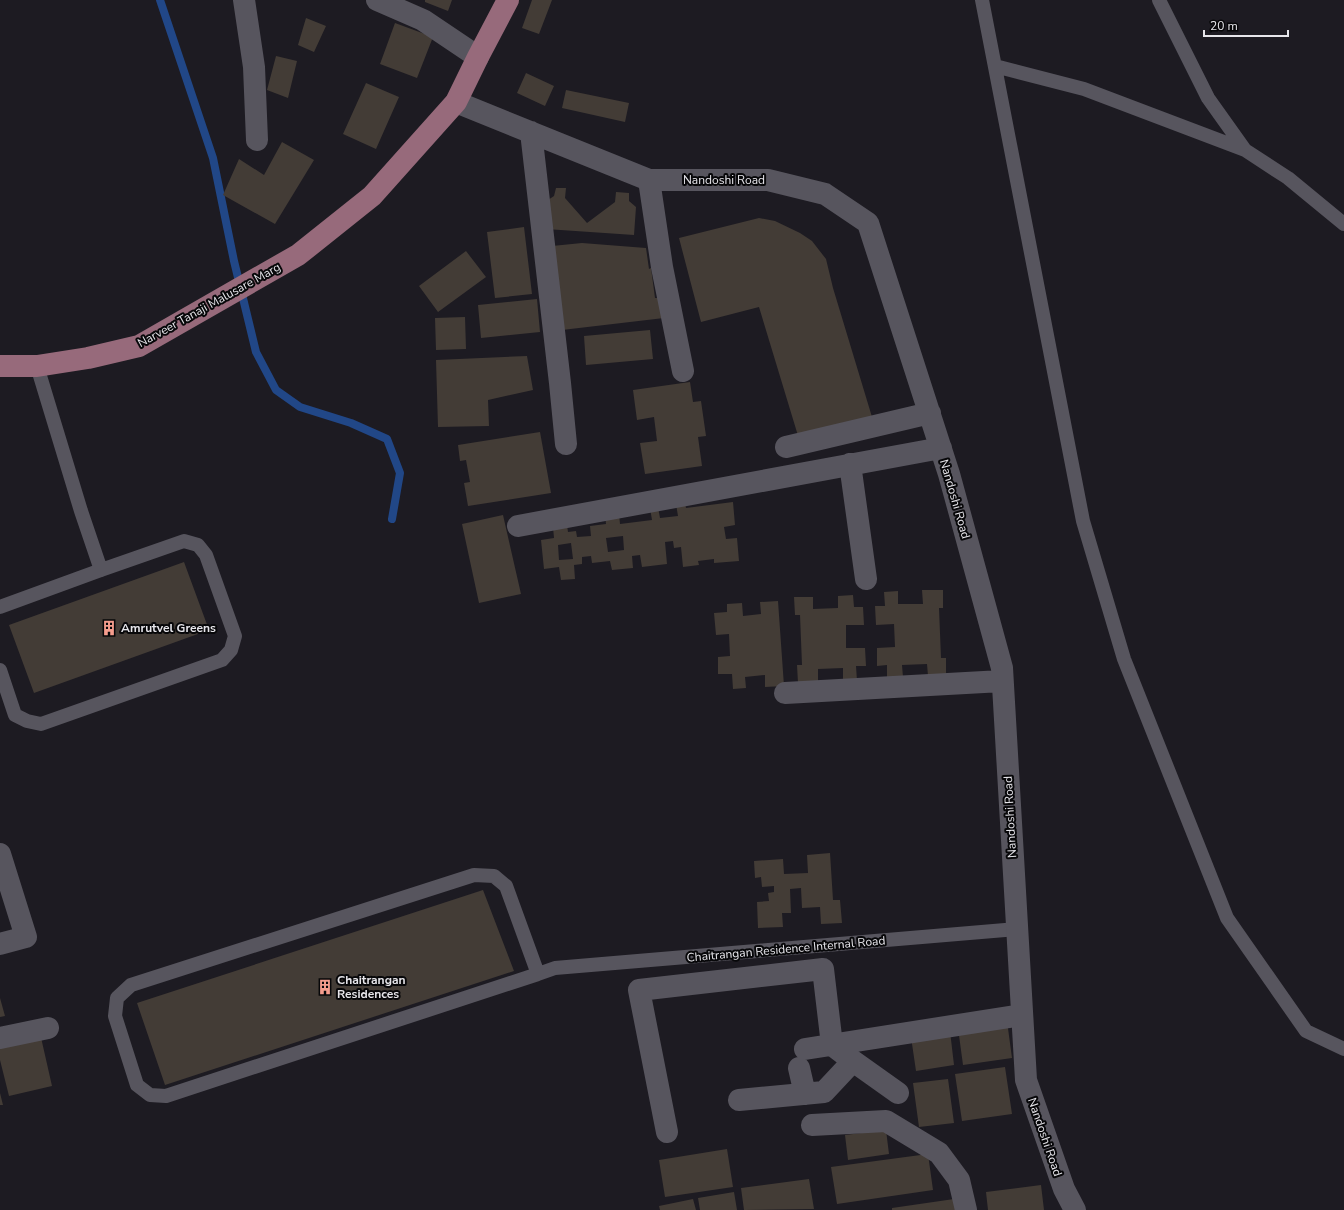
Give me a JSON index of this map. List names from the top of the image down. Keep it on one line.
{"streets":{"main road":["Narveer Tanaji Malusare Marg"],"street":["Nandoshi Road"],"lane":["Chaitrangan Residence Internal Road"]},"crossings":[["Nandoshi Road","Narveer Tanaji Malusare Marg"],["Nandoshi Road","Chaitrangan Residence Internal Road"]],"places":{"building":["Amrutvel Greens","Chaitrangan Residences"]},"scale_bar":"20 m"}
